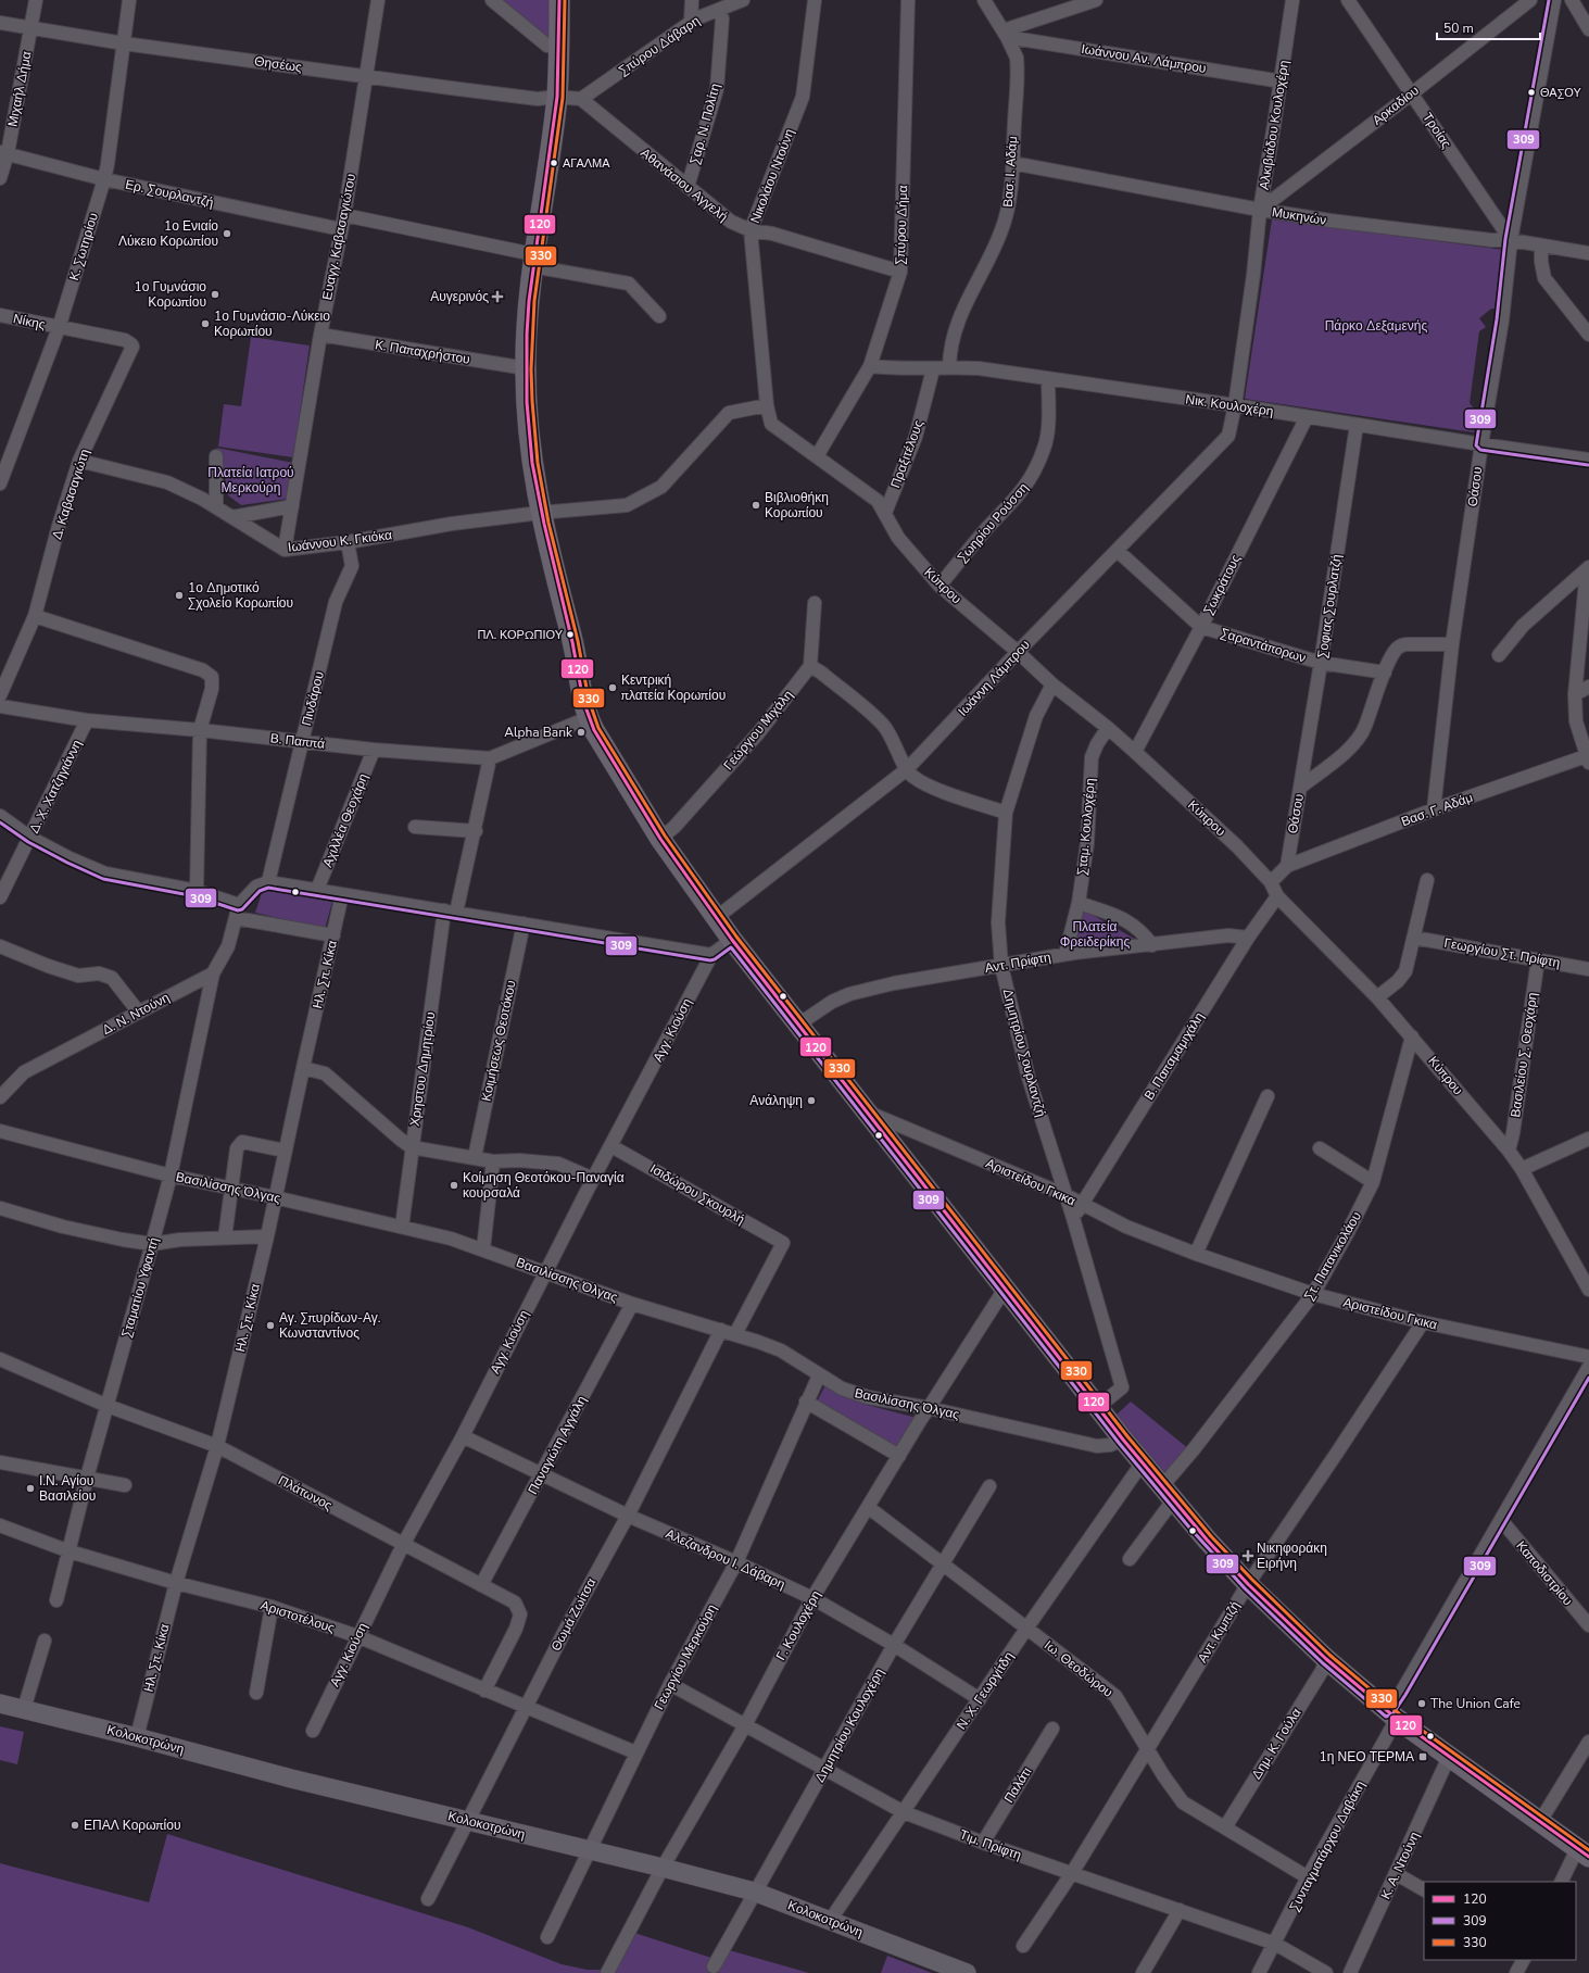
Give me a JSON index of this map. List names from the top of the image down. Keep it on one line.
{"streets":{"street":["Σπύρου Δάβαρη","Ιωάννου Αν. Λάμπρου","Θησέως","Μιχαήλ Δήμα","Αρκαδίου","Σαρ. Ν. Πολίτη","Αλκιβιάδου Κουλοχέρη","Τροίας","Βασ. Ι. Αδάμ","Νικολάου Ντούνη","Αθανάσιου Αγγελή","Ερ. Σουρλαντζή","Μυκηνών","Σπύρου Δήμα","Ευαγγ. Καβασαγιώτου","Κ. Σωτηρίου","Νίκης","Κ. Παπαχρήστου","Νικ. Κουλοχέρη","Πραξιτέλους","Θάσου","Δ. Καβασαγιώτη","Σωηρίου Ρούσση","Ιωάννου Κ. Γκιόκα","Σωκράτους","Κύπρου","Σοφιας Σουρλατζή","Σαραντάπορων","Ιωάννη Λάμπρου","Πινδάρου","Γεώργιου Μιχάλη","Β. Παππά","Δ. Χ. Χατζηγιάννη","Βασ. Γ. Αδάμ","Αχιλλέα Θεοχάρη","Σταμ. Κουλοχέρη","Γεωργίου Στ. Πρίφτη","Αντ. Πρίφτη","Ηλ. Σπ. Κίκα","Δ. Ν. Ντούνη","Αγγ. Κιούση","Κοιμήσεως Θεοτόκου","Δημητρίου Σουρλαντζή","Βασιλείου Σ. Θεοχάρη","Β. Παπαμαμιχάλη","Χρηστου Δημητρίου","Αριστείδου Γκικα","Βασιλίσσης Όλγας","Ισιδώρου Σκουρλή","Στ. Πατανικολάου","Σταματίου Υφαντή","Παναγιώτη Αγγάλη","Πλάτωνος","Αλεζανδρου Ι. Δάβαρη","Καποδιστρίου","Θωμά Ζωίτσα","Αριστοτέλους","Γ. Κουλοχέρη","Αντ. Κιμπιζή","Γεωργίου Μερκούρη","Ιω. Θεοδώρου","Ν. Χ. Γεωργίτδη","Δημητρίου Κουλοχέρη","Κολοκοτρώνη","Δημ. Κ. Γούλα","Παλάτι","Τιμ. Πρίφτη","Συνταγματάρχου Δαβάκη","Κ. Α. Ντούνη"]},"crossings":[["Σπύρου Δάβαρη","Σαρ. Ν. Πολίτη"],["Σπύρου Δάβαρη","Αθανάσιου Αγγελή"],["Ιωάννου Αν. Λάμπρου","Αλκιβιάδου Κουλοχέρη"],["Ιωάννου Αν. Λάμπρου","Βασ. Ι. Αδάμ"],["Θησέως","Μιχαήλ Δήμα"],["Θησέως","Ευαγγ. Καβασαγιώτου"],["Θησέως","Κ. Σωτηρίου"],["Μιχαήλ Δήμα","Ερ. Σουρλαντζή"],["Αρκαδίου","Αλκιβιάδου Κουλοχέρη"],["Αρκαδίου","Τροίας"],["Αρκαδίου","Μυκηνών"],["Σαρ. Ν. Πολίτη","Αθανάσιου Αγγελή"],["Αλκιβιάδου Κουλοχέρη","Μυκηνών"],["Αλκιβιάδου Κουλοχέρη","Νικ. Κουλοχέρη"],["Αλκιβιάδου Κουλοχέρη","Ιωάννη Λάμπρου"],["Τροίας","Μυκηνών"],["Τροίας","Θάσου"],["Βασ. Ι. Αδάμ","Μυκηνών"],["Βασ. Ι. Αδάμ","Νικ. Κουλοχέρη"],["Νικολάου Ντούνη","Αθανάσιου Αγγελή"],["Νικολάου Ντούνη","Ιωάννου Κ. Γκιόκα"],["Νικολάου Ντούνη","Κύπρου"],["Αθανάσιου Αγγελή","Σπύρου Δήμα"],["Ερ. Σουρλαντζή","Ευαγγ. Καβασαγιώτου"],["Ερ. Σουρλαντζή","Κ. Σωτηρίου"],["Μυκηνών","Θάσου"],["Σπύρου Δήμα","Νικ. Κουλοχέρη"],["Σπύρου Δήμα","Κύπρου"],["Ευαγγ. Καβασαγιώτου","Κ. Παπαχρήστου"],["Ευαγγ. Καβασαγιώτου","Ιωάννου Κ. Γκιόκα"],["Κ. Σωτηρίου","Νίκης"],["Κ. Σωτηρίου","Δ. Καβασαγιώτη"],["Νίκης","Δ. Καβασαγιώτη"],["Νικ. Κουλοχέρη","Πραξιτέλους"],["Νικ. Κουλοχέρη","Θάσου"],["Νικ. Κουλοχέρη","Σωηρίου Ρούσση"],["Νικ. Κουλοχέρη","Σωκράτους"],["Νικ. Κουλοχέρη","Σοφιας Σουρλατζή"],["Νικ. Κουλοχέρη","Ιωάννη Λάμπρου"],["Πραξιτέλους","Κύπρου"],["Θάσου","Σοφιας Σουρλατζή"],["Θάσου","Σαραντάπορων"],["Θάσου","Βασ. Γ. Αδάμ"],["Δ. Καβασαγιώτη","Ιωάννου Κ. Γκιόκα"],["Σωηρίου Ρούσση","Κύπρου"],["Ιωάννου Κ. Γκιόκα","Κύπρου"],["Ιωάννου Κ. Γκιόκα","Πινδάρου"],["Σωκράτους","Κύπρου"],["Σωκράτους","Σαραντάπορων"],["Κύπρου","Ιωάννη Λάμπρου"],["Κύπρου","Σταμ. Κουλοχέρη"],["Κύπρου","Δημητρίου Σουρλαντζή"],["Κύπρου","Βασιλείου Σ. Θεοχάρη"],["Κύπρου","Β. Παπαμαμιχάλη"],["Κύπρου","Στ. Πατανικολάου"],["Σοφιας Σουρλατζή","Σαραντάπορων"],["Σαραντάπορων","Ιωάννη Λάμπρου"],["Πινδάρου","Β. Παππά"],["Β. Παππά","Δ. Χ. Χατζηγιάννη"],["Β. Παππά","Αχιλλέα Θεοχάρη"],["Β. Παππά","Χρηστου Δημητρίου"],["Σταμ. Κουλοχέρη","Αντ. Πρίφτη"],["Γεωργίου Στ. Πρίφτη","Βασιλείου Σ. Θεοχάρη"],["Αντ. Πρίφτη","Δημητρίου Σουρλαντζή"],["Αντ. Πρίφτη","Β. Παπαμαμιχάλη"],["Ηλ. Σπ. Κίκα","Βασιλίσσης Όλγας"],["Ηλ. Σπ. Κίκα","Πλάτωνος"],["Ηλ. Σπ. Κίκα","Αριστοτέλους"],["Ηλ. Σπ. Κίκα","Κολοκοτρώνη"],["Δ. Ν. Ντούνη","Σταματίου Υφαντή"],["Αγγ. Κιούση","Βασιλίσσης Όλγας"],["Αγγ. Κιούση","Ισιδώρου Σκουρλή"],["Αγγ. Κιούση","Πλάτωνος"],["Αγγ. Κιούση","Αλεζανδρου Ι. Δάβαρη"],["Αγγ. Κιούση","Αριστοτέλους"],["Δημητρίου Σουρλαντζή","Β. Παπαμαμιχάλη"],["Δημητρίου Σουρλαντζή","Αριστείδου Γκικα"],["Β. Παπαμαμιχάλη","Αριστείδου Γκικα"],["Χρηστου Δημητρίου","Βασιλίσσης Όλγας"],["Αριστείδου Γκικα","Στ. Πατανικολάου"],["Αριστείδου Γκικα","Αντ. Κιμπιζή"],["Βασιλίσσης Όλγας","Ισιδώρου Σκουρλή"],["Βασιλίσσης Όλγας","Σταματίου Υφαντή"],["Βασιλίσσης Όλγας","Παναγιώτη Αγγάλη"],["Βασιλίσσης Όλγας","Θωμά Ζωίτσα"],["Βασιλίσσης Όλγας","Γ. Κουλοχέρη"],["Βασιλίσσης Όλγας","Γεωργίου Μερκούρη"],["Σταματίου Υφαντή","Πλάτωνος"],["Σταματίου Υφαντή","Αριστοτέλους"],["Παναγιώτη Αγγάλη","Πλάτωνος"],["Παναγιώτη Αγγάλη","Αλεζανδρου Ι. Δάβαρη"],["Πλάτωνος","Αριστοτέλους"],["Αλεζανδρου Ι. Δάβαρη","Θωμά Ζωίτσα"],["Αλεζανδρου Ι. Δάβαρη","Γ. Κουλοχέρη"],["Αλεζανδρου Ι. Δάβαρη","Γεωργίου Μερκούρη"],["Αλεζανδρου Ι. Δάβαρη","Ν. Χ. Γεωργίτδη"],["Αλεζανδρου Ι. Δάβαρη","Δημητρίου Κουλοχέρη"],["Καποδιστρίου","Συνταγματάρχου Δαβάκη"],["Θωμά Ζωίτσα","Αριστοτέλους"],["Θωμά Ζωίτσα","Κολοκοτρώνη"],["Αριστοτέλους","Γεωργίου Μερκούρη"],["Γ. Κουλοχέρη","Ιω. Θεοδώρου"],["Γ. Κουλοχέρη","Κολοκοτρώνη"],["Γ. Κουλοχέρη","Τιμ. Πρίφτη"],["Αντ. Κιμπιζή","Ιω. Θεοδώρου"],["Αντ. Κιμπιζή","Τιμ. Πρίφτη"],["Γεωργίου Μερκούρη","Κολοκοτρώνη"],["Γεωργίου Μερκούρη","Τιμ. Πρίφτη"],["Ιω. Θεοδώρου","Ν. Χ. Γεωργίτδη"],["Ιω. Θεοδώρου","Δημητρίου Κουλοχέρη"],["Ιω. Θεοδώρου","Δημ. Κ. Γούλα"],["Ιω. Θεοδώρου","Συνταγματάρχου Δαβάκη"],["Ν. Χ. Γεωργίτδη","Κολοκοτρώνη"],["Ν. Χ. Γεωργίτδη","Τιμ. Πρίφτη"],["Δημητρίου Κουλοχέρη","Κολοκοτρώνη"],["Δημητρίου Κουλοχέρη","Τιμ. Πρίφτη"],["Παλάτι","Τιμ. Πρίφτη"],["Τιμ. Πρίφτη","Συνταγματάρχου Δαβάκη"]],"parks":["Πάρκο Δεξαμενής","Πλατεία Ιατρού Μερκούρη","Πλατεία Φρειδερίκης"],"places":{"other":["ΘΑΣΟΥ","ΑΓΑΛΜΑ","1ο Ενιαίο Λύκειο Κορωπίου","1ο Γυμνάσιο Κορωπίου","1ο Γυμνάσιο-Λύκειο Κορωπίου","Βιβλιοθήκη Κορωπίου","1ο Δημοτικό Σχολείο Κορωπίου","ΠΛ. ΚΟΡΩΠΙΟΥ","Κεντρική πλατεία Κορωπίου","Alpha Bank","Ανάληψη","Κοίμηση Θεοτόκου-Παναγία κουρσαλά","Αγ. Σπυρίδων-Αγ. Κωνσταντίνος","Ι.Ν. Αγίου Βασιλείου","The Union Cafe","ΕΠΑΛ Κορωπίου"],"health":["Αυγερινός","Νικηφοράκη Ειρήνη"],"transit":["1η ΝΕΟ ΤΕΡΜΑ"]},"lines":["transit line 120","transit line 309","transit line 330"],"legend":["120","309","330"],"scale_bar":"50 m"}
